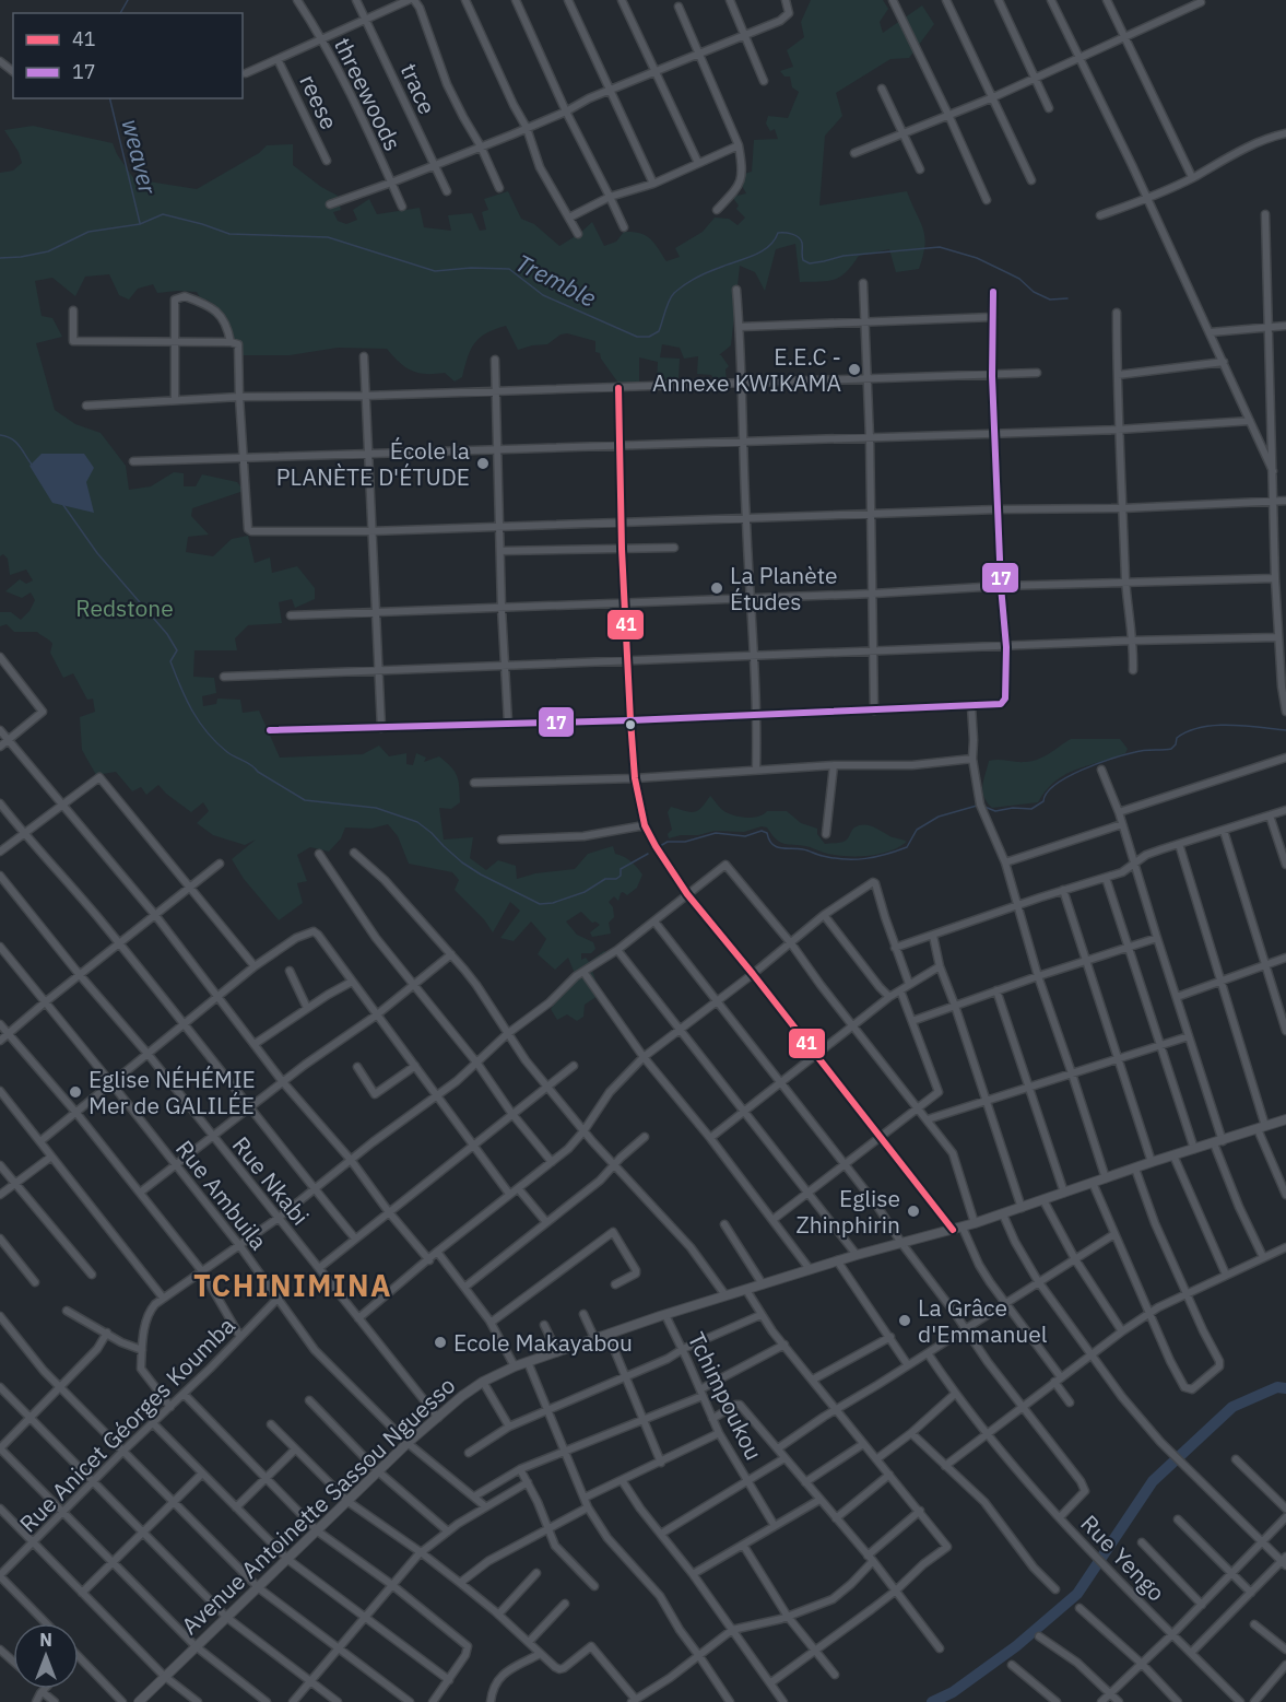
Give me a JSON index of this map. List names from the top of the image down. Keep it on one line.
{"streets":{"street":["trace","threewoods","reese","Rue Nkabi","Rue Ambuila","Tchimpoukou","Rue Anicet Géorges Koumba","Avenue Antoinette Sassou Nguesso","Rue Yengo"]},"crossings":[["Rue Nkabi","Avenue Antoinette Sassou Nguesso"],["Rue Ambuila","Rue Anicet Géorges Koumba"],["Rue Ambuila","Avenue Antoinette Sassou Nguesso"],["Tchimpoukou","Avenue Antoinette Sassou Nguesso"]],"districts":["TCHINIMINA"],"water":["weaver","Tremble"],"parks":["Redstone"],"places":["E.E.C - Annexe KWIKAMA","École la PLANÈTE D'ÉTUDE","La Planète Études","Eglise NÉHÉMIE Mer de GALILÉE","Eglise Zhinphirin","La Grâce d'Emmanuel","Ecole Makayabou"],"lines":["transit line 17","transit line 41"],"legend":["41","17"],"north":"top"}
